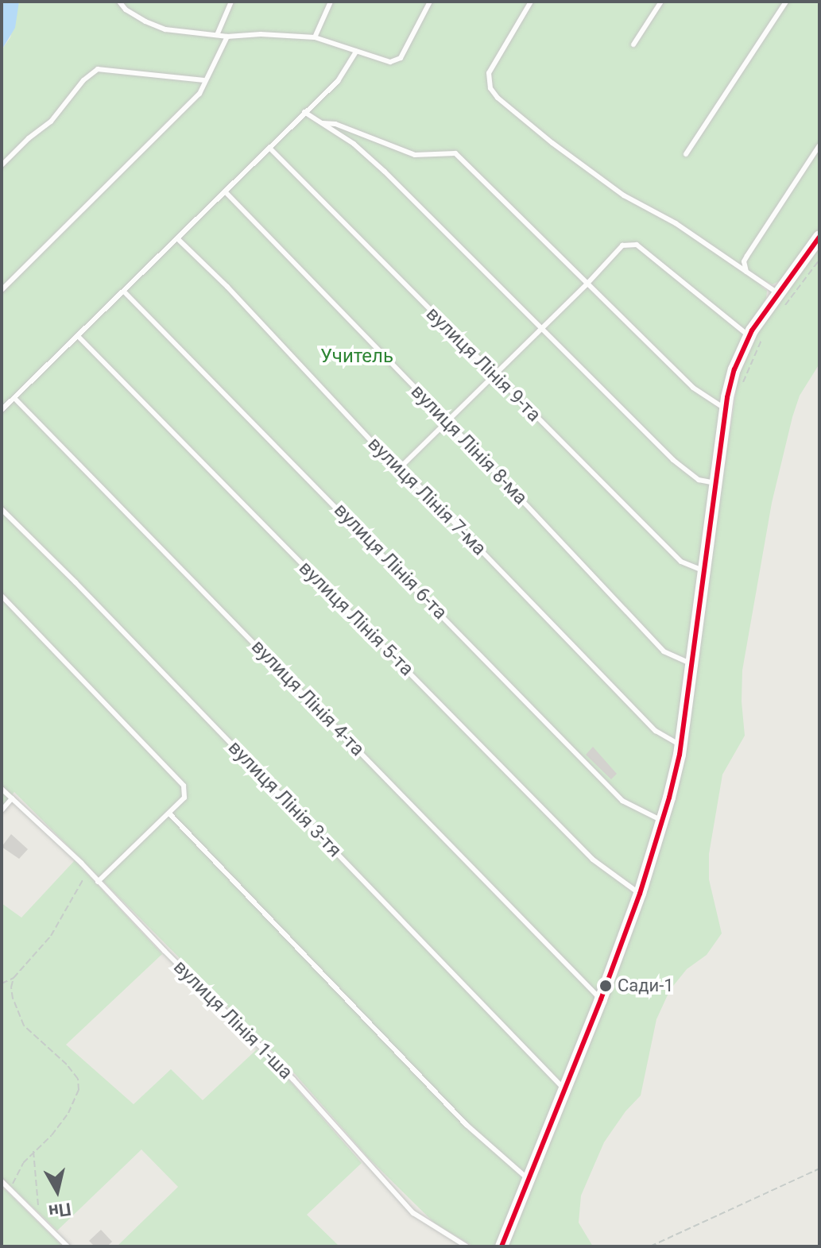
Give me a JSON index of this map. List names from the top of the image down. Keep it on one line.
{"streets":{"lane":["вулиця Лінія 9-та","вулиця Лінія 8-ма","вулиця Лінія 7-ма","вулиця Лінія 6-та","вулиця Лінія 5-та","вулиця Лінія 4-та","вулиця Лінія 3-тя","вулиця Лінія 1-ша"]},"parks":["Учитель"],"places":["Сади-1"],"north":"bottom"}
